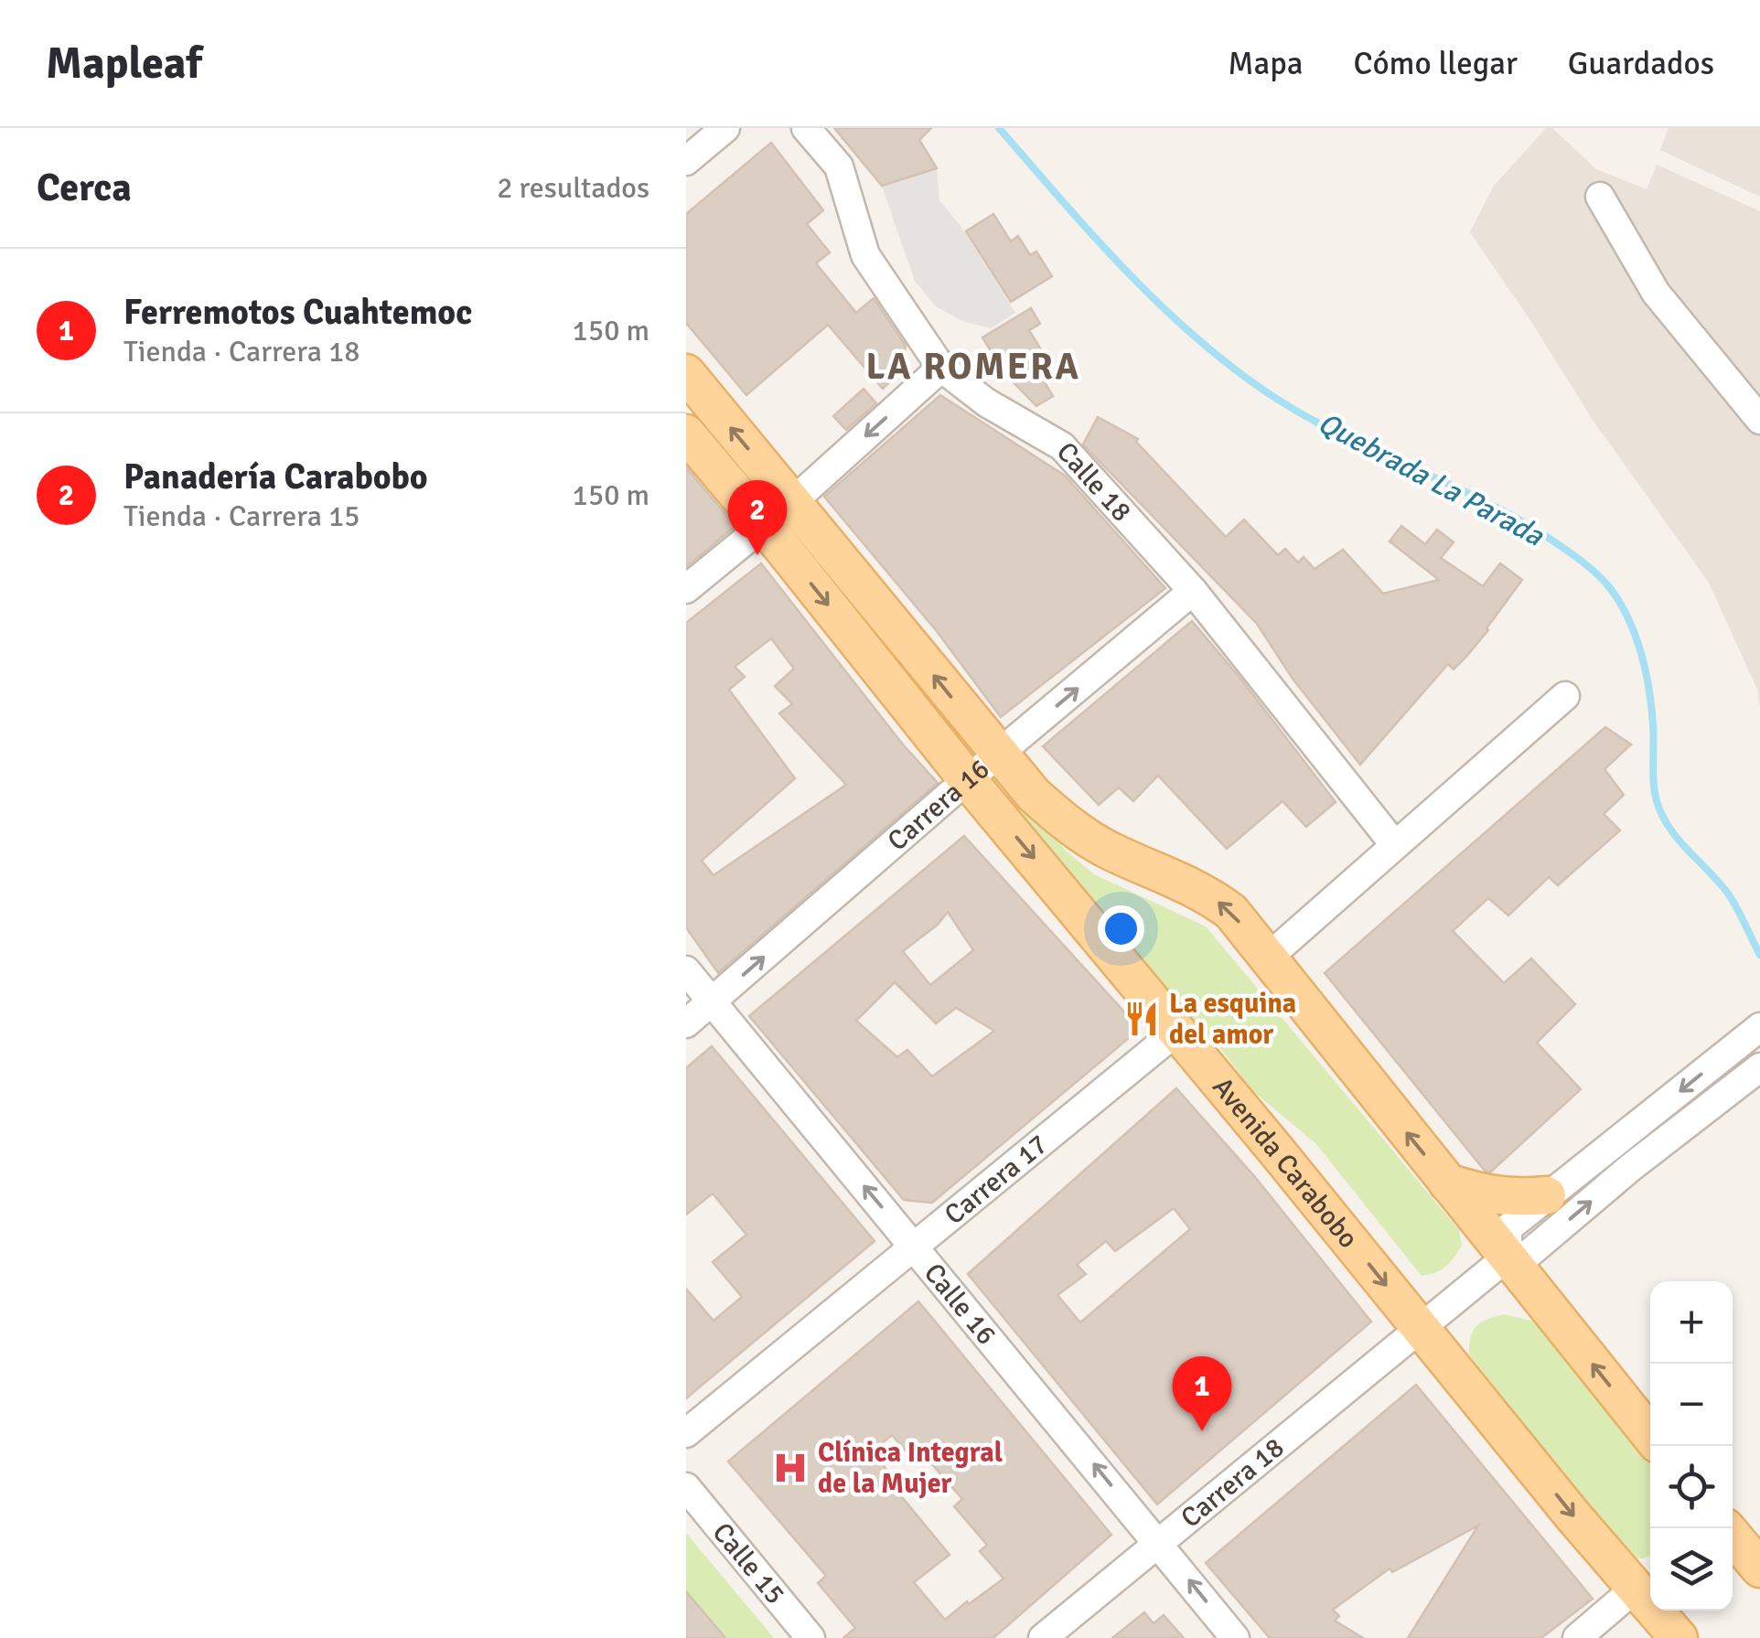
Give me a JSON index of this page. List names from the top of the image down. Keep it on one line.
{"streets":{"main road":["Avenida Carabobo"],"street":["Calle 18","Carrera 16","Carrera 17","Calle 16","Carrera 18","Calle 15"]},"crossings":[["Calle 18","Carrera 16"],["Carrera 16","Avenida Carabobo"],["Carrera 16","Calle 16"],["Avenida Carabobo","Carrera 17"],["Avenida Carabobo","Carrera 18"],["Carrera 17","Calle 16"],["Calle 16","Carrera 18"]],"one_way":["Carrera 16","Calle 16"],"districts":["LA ROMERA"],"water":["Quebrada La Parada"],"places":{"restaurant":["La esquina del amor"],"hospital":["Clínica Integral de la Mujer"]},"page":{"header":"Mapleaf","nav":["Mapa","Cómo llegar","Guardados"],"heading":["Cerca","2 resultados"],"list":[{"mark":"1","name":"Ferremotos Cuahtemoc","note":"Tienda · Carrera 18","value":"150 m"},{"mark":"2","name":"Panadería Carabobo","note":"Tienda · Carrera 15","value":"150 m"}],"pins":["2","1"],"map_buttons":["+","−"]}}
